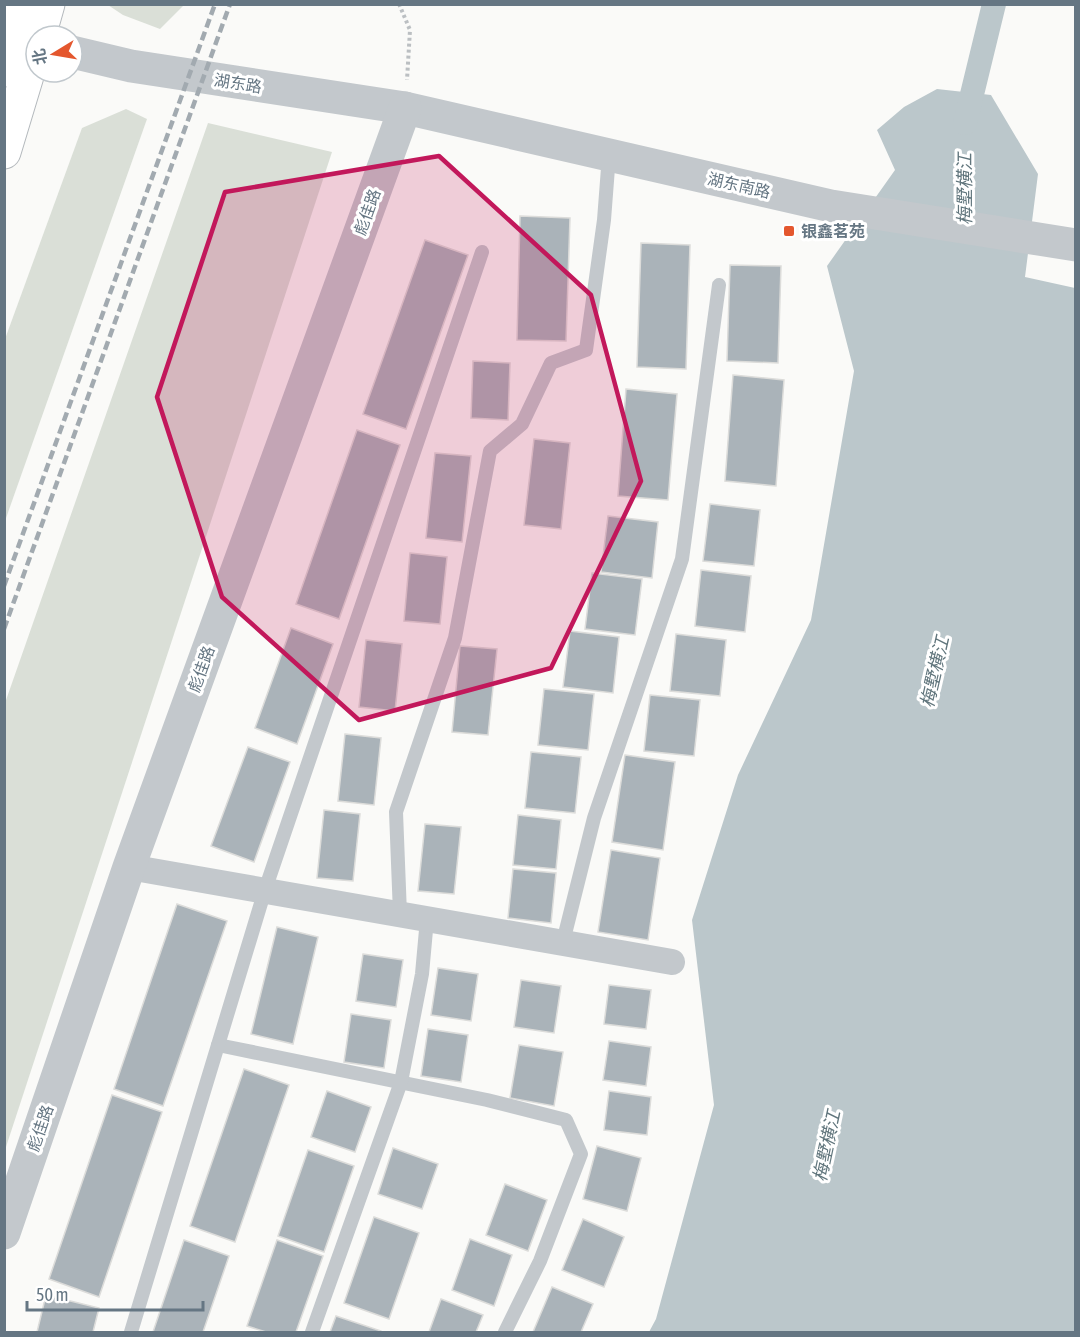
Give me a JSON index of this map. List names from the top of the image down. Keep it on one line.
{"streets":{"street":["湖东路","湖东南路","彪佳路"]},"crossings":[["湖东路","湖东南路"],["湖东路","彪佳路"],["湖东南路","彪佳路"]],"water":["梅墅横江"],"places":{"transit":["银鑫茗苑"]},"scale_bar":"50 m","north":"left"}
